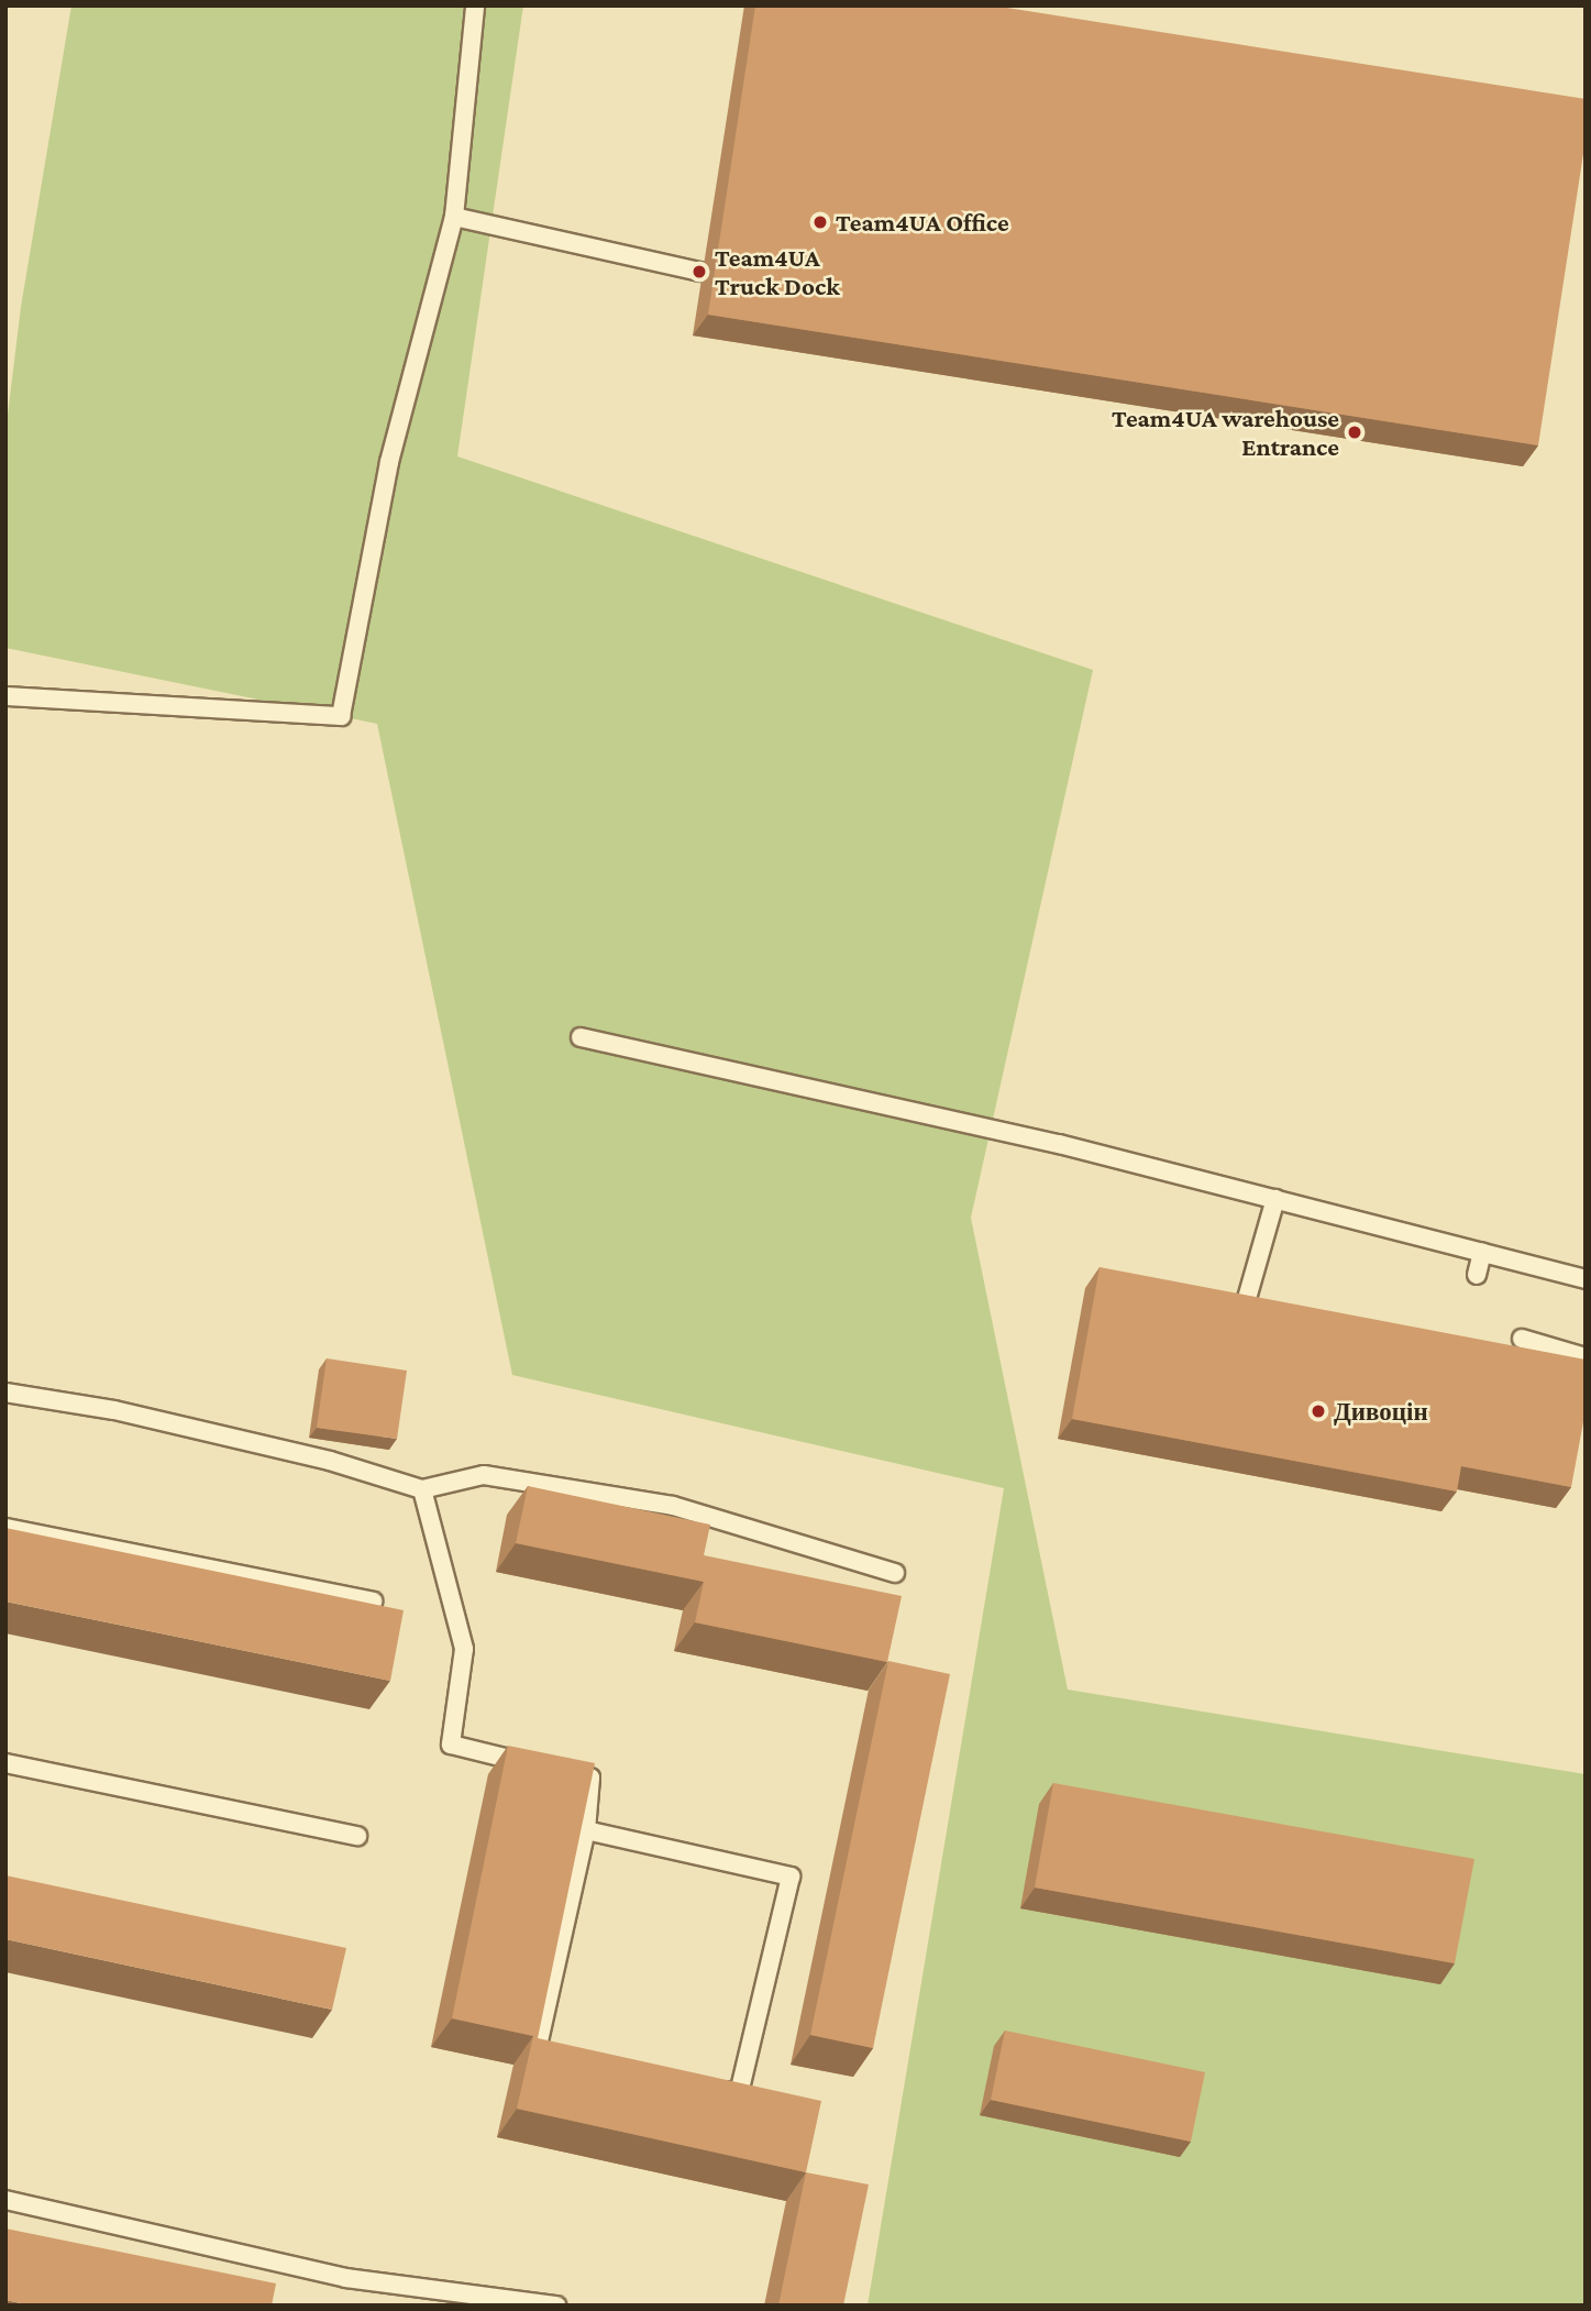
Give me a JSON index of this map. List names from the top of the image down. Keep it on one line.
{"places":["Team4UA Office","Team4UA Truck Dock","Team4UA warehouse Entrance","Дивоцін"]}
